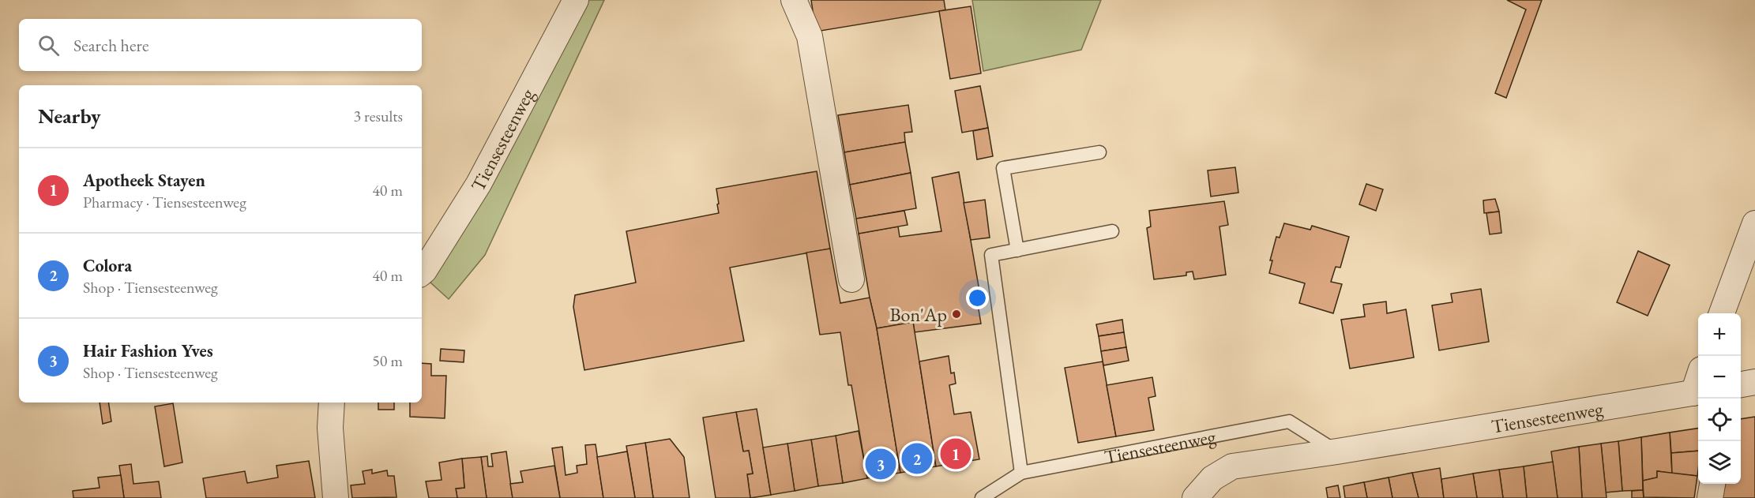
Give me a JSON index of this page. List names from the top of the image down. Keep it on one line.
{"streets":{"street":["Tiensesteenweg"]},"places":["Bon'Ap"],"page":{"search":"Search here","heading":["Nearby","3 results"],"list":[{"mark":"1","name":"Apotheek Stayen","note":"Pharmacy · Tiensesteenweg","value":"40 m"},{"mark":"2","name":"Colora","note":"Shop · Tiensesteenweg","value":"40 m"},{"mark":"3","name":"Hair Fashion Yves","note":"Shop · Tiensesteenweg","value":"50 m"}],"map_buttons":["+","−"],"pins":["1","2","3"]}}
